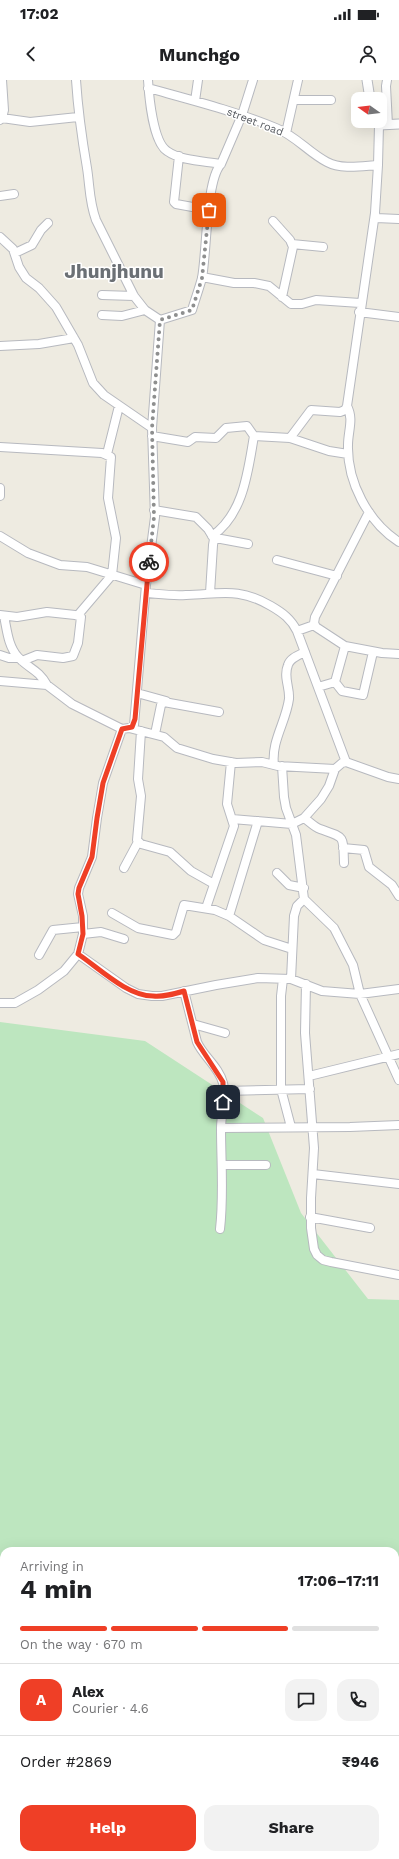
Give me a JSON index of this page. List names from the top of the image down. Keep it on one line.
{"streets":{"street":["street road"]},"districts":["Jhunjhunu"],"north":"left","page":{"status":"17:02","header":"Munchgo","heading":["4 min","Arriving in","17:06–17:11"],"panel":["Alex","Courier · 4.6","Order #2869","₹946"],"bar":"On the way · 670 m","round":"A","buttons":["Help","Share"]}}
